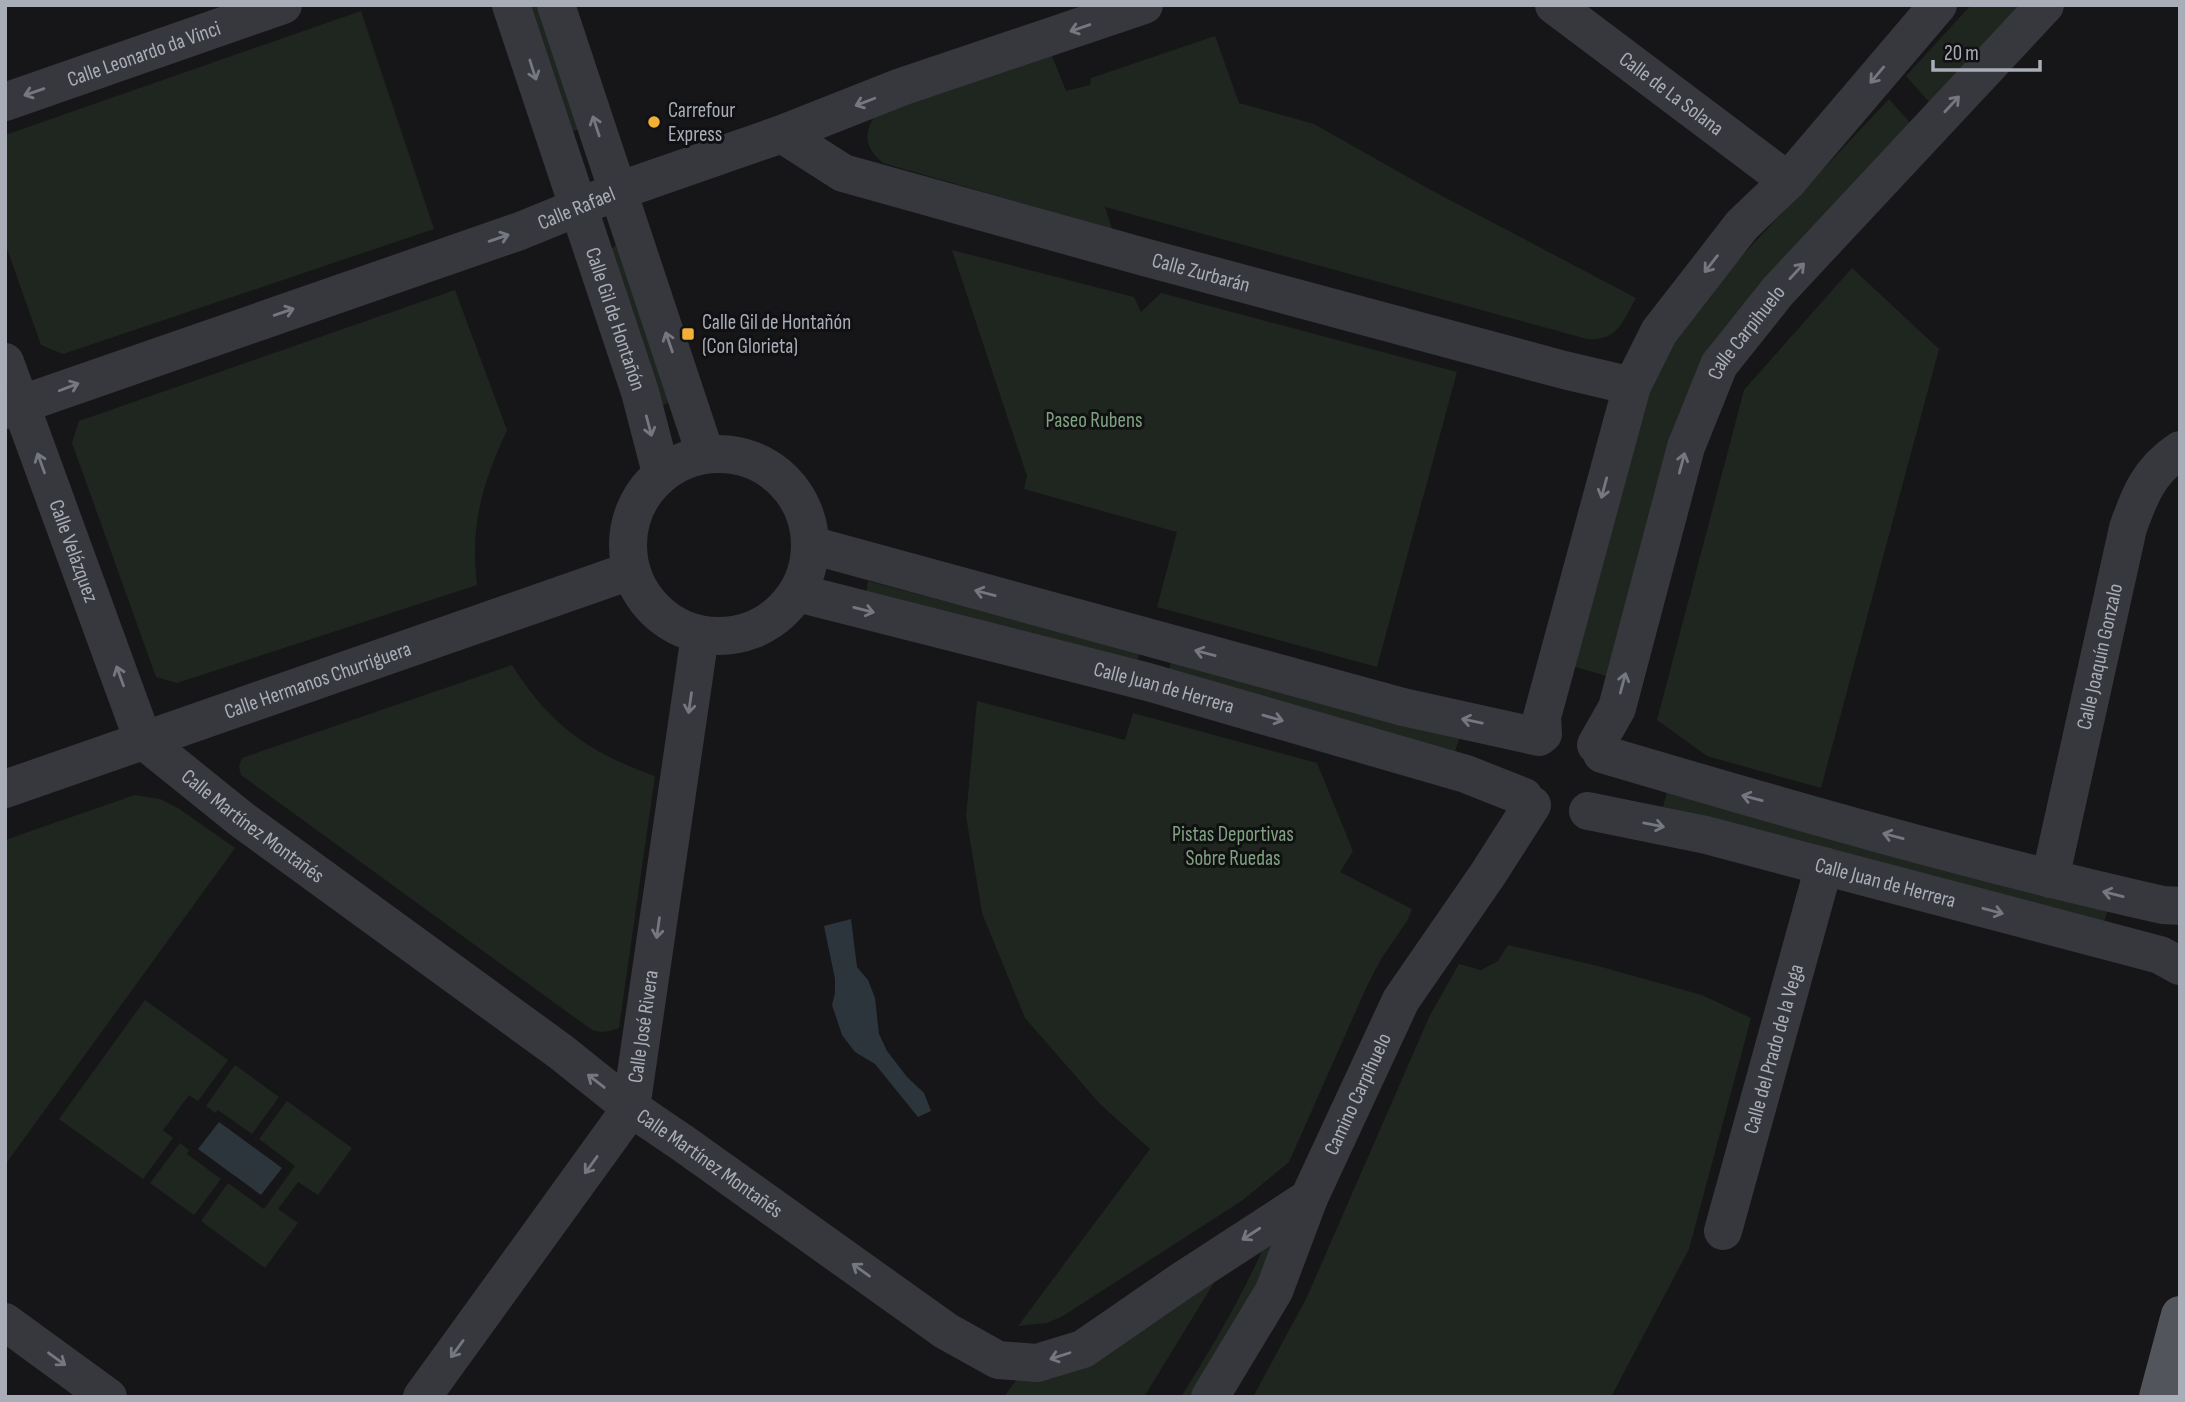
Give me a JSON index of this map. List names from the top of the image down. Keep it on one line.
{"streets":{"street":["Calle Leonardo da Vinci","Calle de La Solana","Calle Rafael","Calle Zurbarán","Calle Gil de Hontañón","Calle Carpihuelo","Calle Velázquez","Calle Joaquín Gonzalo","Calle Hermanos Churriguera","Calle Juan de Herrera","Calle Martínez Montañés","Calle José Rivera","Calle del Prado de la Vega","Camino Carpihuelo"]},"crossings":[["Calle Rafael","Calle Zurbarán"],["Calle Rafael","Calle Gil de Hontañón"],["Calle Rafael","Calle Velázquez"],["Calle Gil de Hontañón","Calle Hermanos Churriguera"],["Calle Gil de Hontañón","Calle Juan de Herrera"],["Calle Gil de Hontañón","Calle José Rivera"],["Calle Carpihuelo","Calle Juan de Herrera"],["Calle Carpihuelo","Camino Carpihuelo"],["Calle Velázquez","Calle Hermanos Churriguera"],["Calle Velázquez","Calle Martínez Montañés"],["Calle Hermanos Churriguera","Calle Juan de Herrera"],["Calle Hermanos Churriguera","Calle Martínez Montañés"],["Calle Hermanos Churriguera","Calle José Rivera"],["Calle Juan de Herrera","Calle José Rivera"],["Calle Juan de Herrera","Calle del Prado de la Vega"],["Calle Juan de Herrera","Camino Carpihuelo"],["Calle Martínez Montañés","Calle José Rivera"],["Calle Martínez Montañés","Camino Carpihuelo"]],"one_way":["Calle Leonardo da Vinci","Calle Velázquez","Calle Martínez Montañés","Calle José Rivera"],"parks":["Paseo Rubens","Pistas Deportivas Sobre Ruedas"],"places":{"other":["Carrefour Express"],"transit":["Calle Gil de Hontañón (Con Glorieta)"]},"scale_bar":"20 m"}
